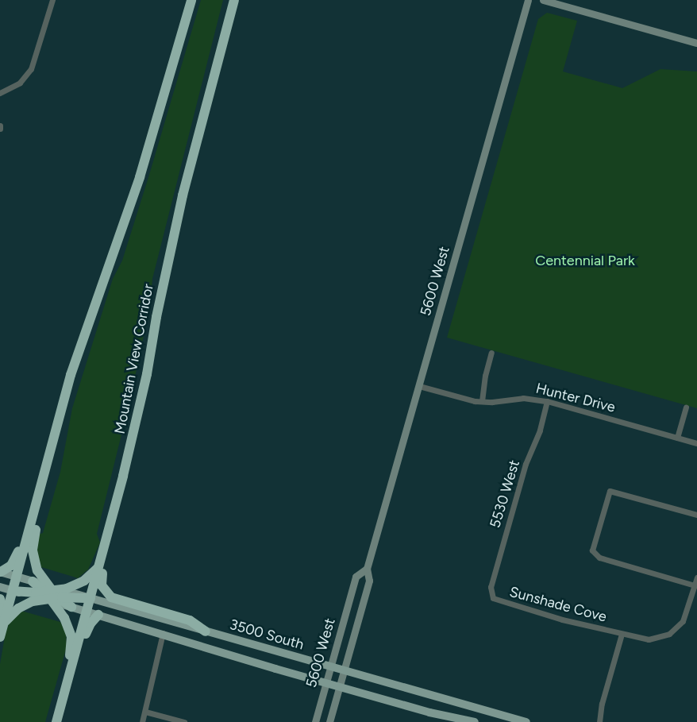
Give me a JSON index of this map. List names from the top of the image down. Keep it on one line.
{"streets":{"highway":["Mountain View Corridor"],"main road":["5600 West","3500 South"],"street":["Hunter Drive","5530 West","Sunshade Cove"]},"crossings":[["5600 West","Hunter Drive"],["5600 West","3500 South"],["Mountain View Corridor","3500 South"],["Hunter Drive","5530 West"],["5530 West","Sunshade Cove"]],"parks":["Centennial Park"]}
